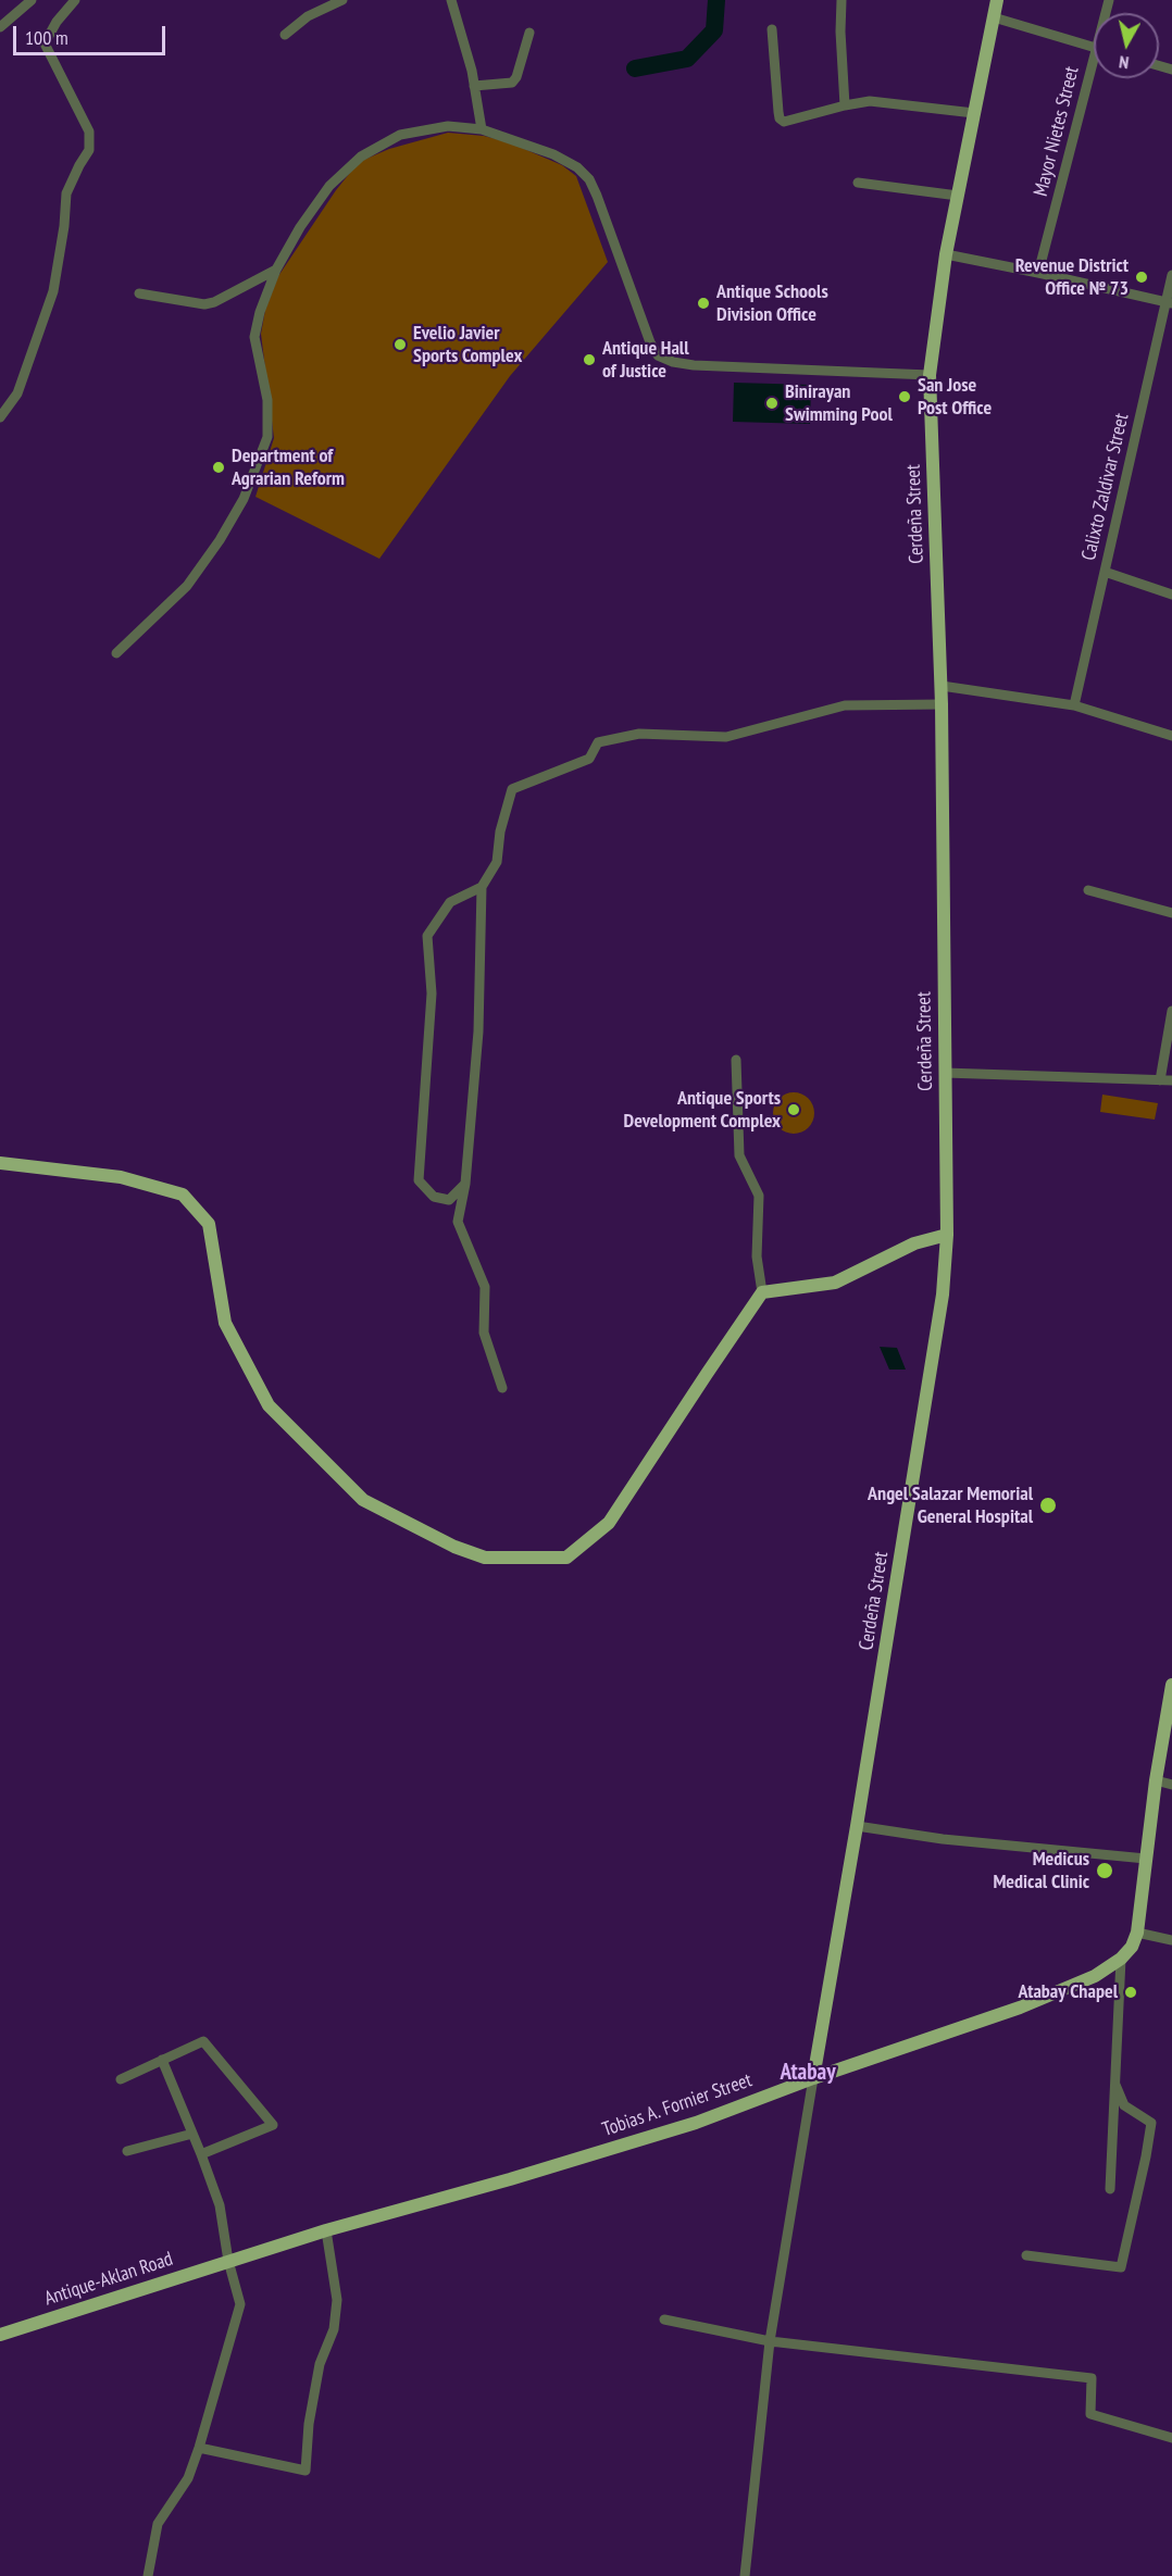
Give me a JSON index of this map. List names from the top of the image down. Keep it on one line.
{"streets":{"main road":["Cerdeña Street","Tobias A. Fornier Street","Antique-Aklan Road"],"street":["Mayor Nietes Street","Calixto Zaldivar Street"]},"crossings":[["Cerdeña Street","Tobias A. Fornier Street"],["Tobias A. Fornier Street","Antique-Aklan Road"]],"districts":["Atabay"],"places":["Revenue District Office № 73","Antique Schools Division Office","Evelio Javier Sports Complex","Antique Hall of Justice","San Jose Post Office","Binirayan Swimming Pool","Department of Agrarian Reform","Antique Sports Development Complex","Angel Salazar Memorial General Hospital","Medicus Medical Clinic","Atabay Chapel"],"scale_bar":"100 m","north":"bottom"}
